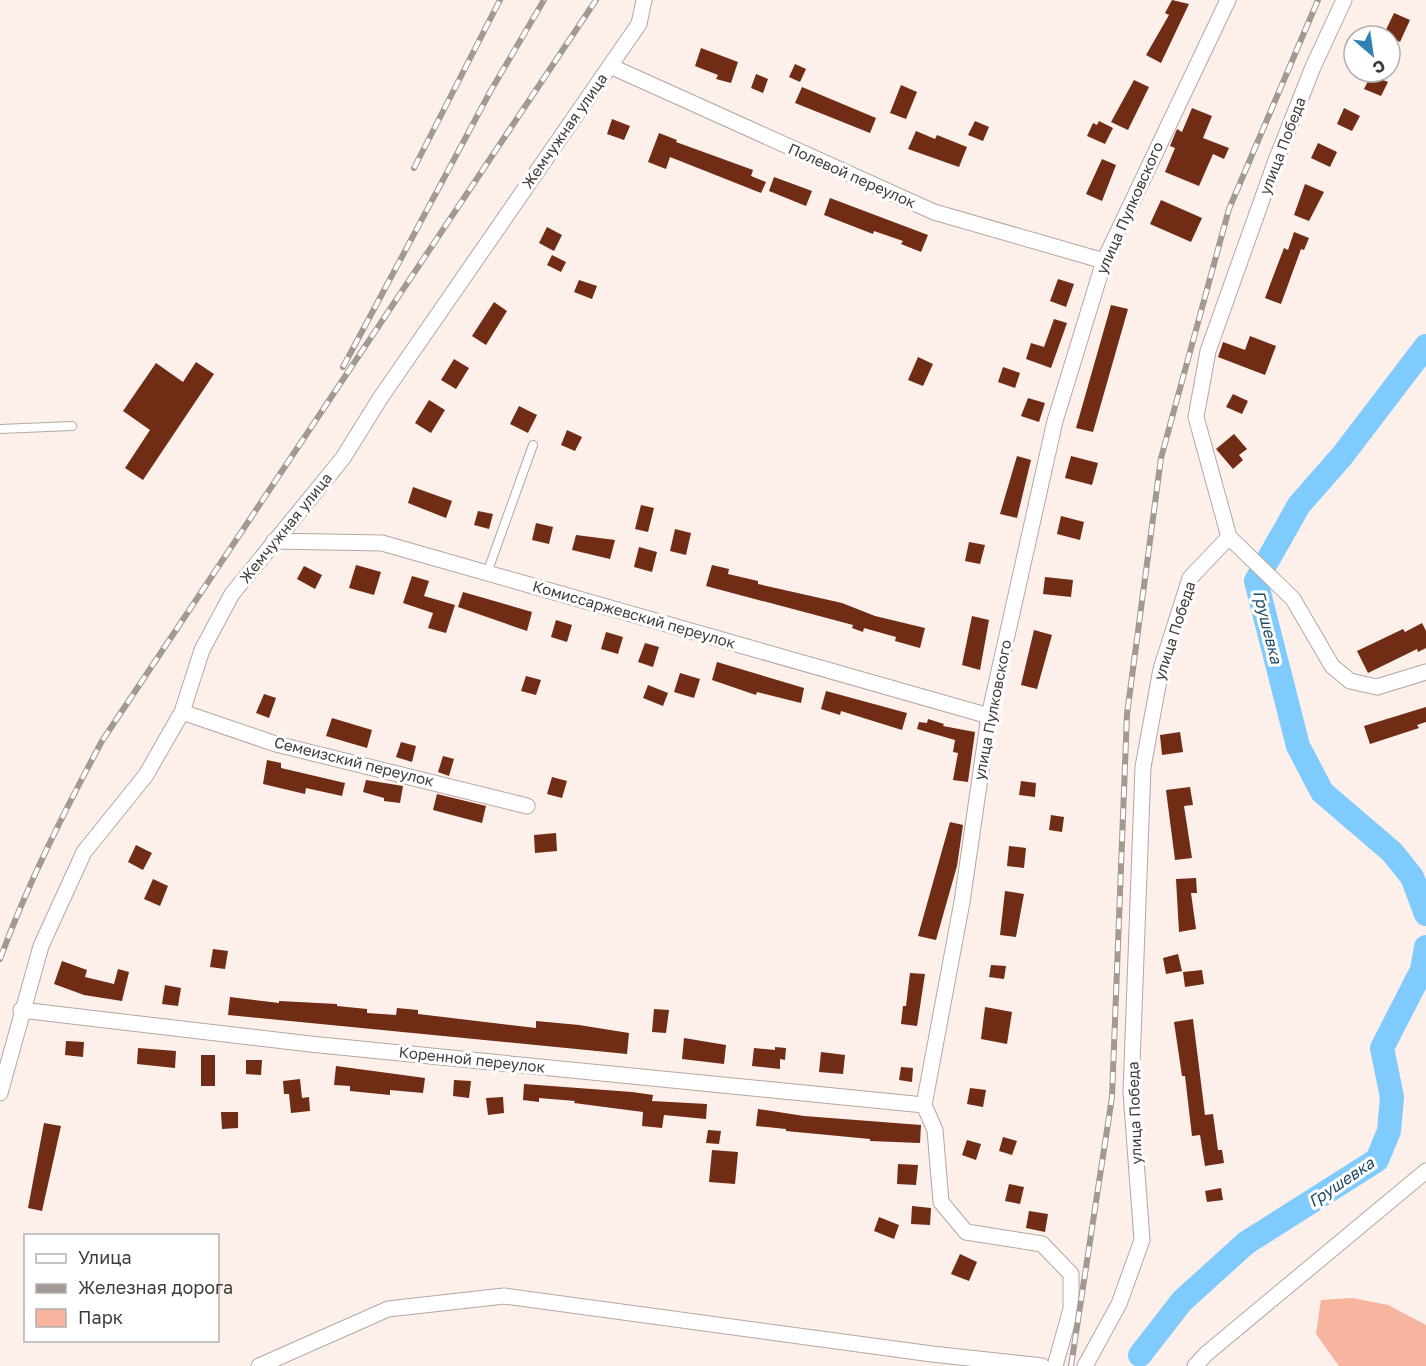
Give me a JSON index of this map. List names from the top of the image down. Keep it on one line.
{"streets":{"street":["Жемчужная улица","улица Победа","Полевой переулок","улица Пулковского","Комиссаржевский переулок","Семеизский переулок","Коренной переулок"]},"crossings":[["Жемчужная улица","Полевой переулок"],["Жемчужная улица","Комиссаржевский переулок"],["Жемчужная улица","Семеизский переулок"],["Жемчужная улица","Коренной переулок"],["Полевой переулок","улица Пулковского"],["улица Пулковского","Комиссаржевский переулок"],["улица Пулковского","Коренной переулок"]],"water":["Грушевка"],"legend":["Улица","Железная дорога","Парк"],"north":"bottom right"}
